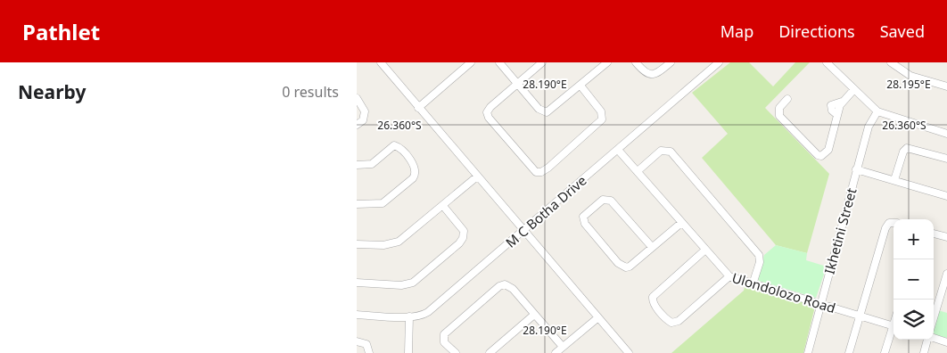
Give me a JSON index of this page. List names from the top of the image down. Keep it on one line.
{"streets":{"street":["M C Botha Drive","Ikhetini Street","Ulondolozo Road"]},"crossings":[["M C Botha Drive","Ulondolozo Road"],["Ikhetini Street","Ulondolozo Road"]],"page":{"header":"Pathlet","nav":["Map","Directions","Saved"],"heading":["Nearby","0 results"],"map_buttons":["+","−"]},"coordinates":["28.190°E","28.195°E","26.360°S"]}
